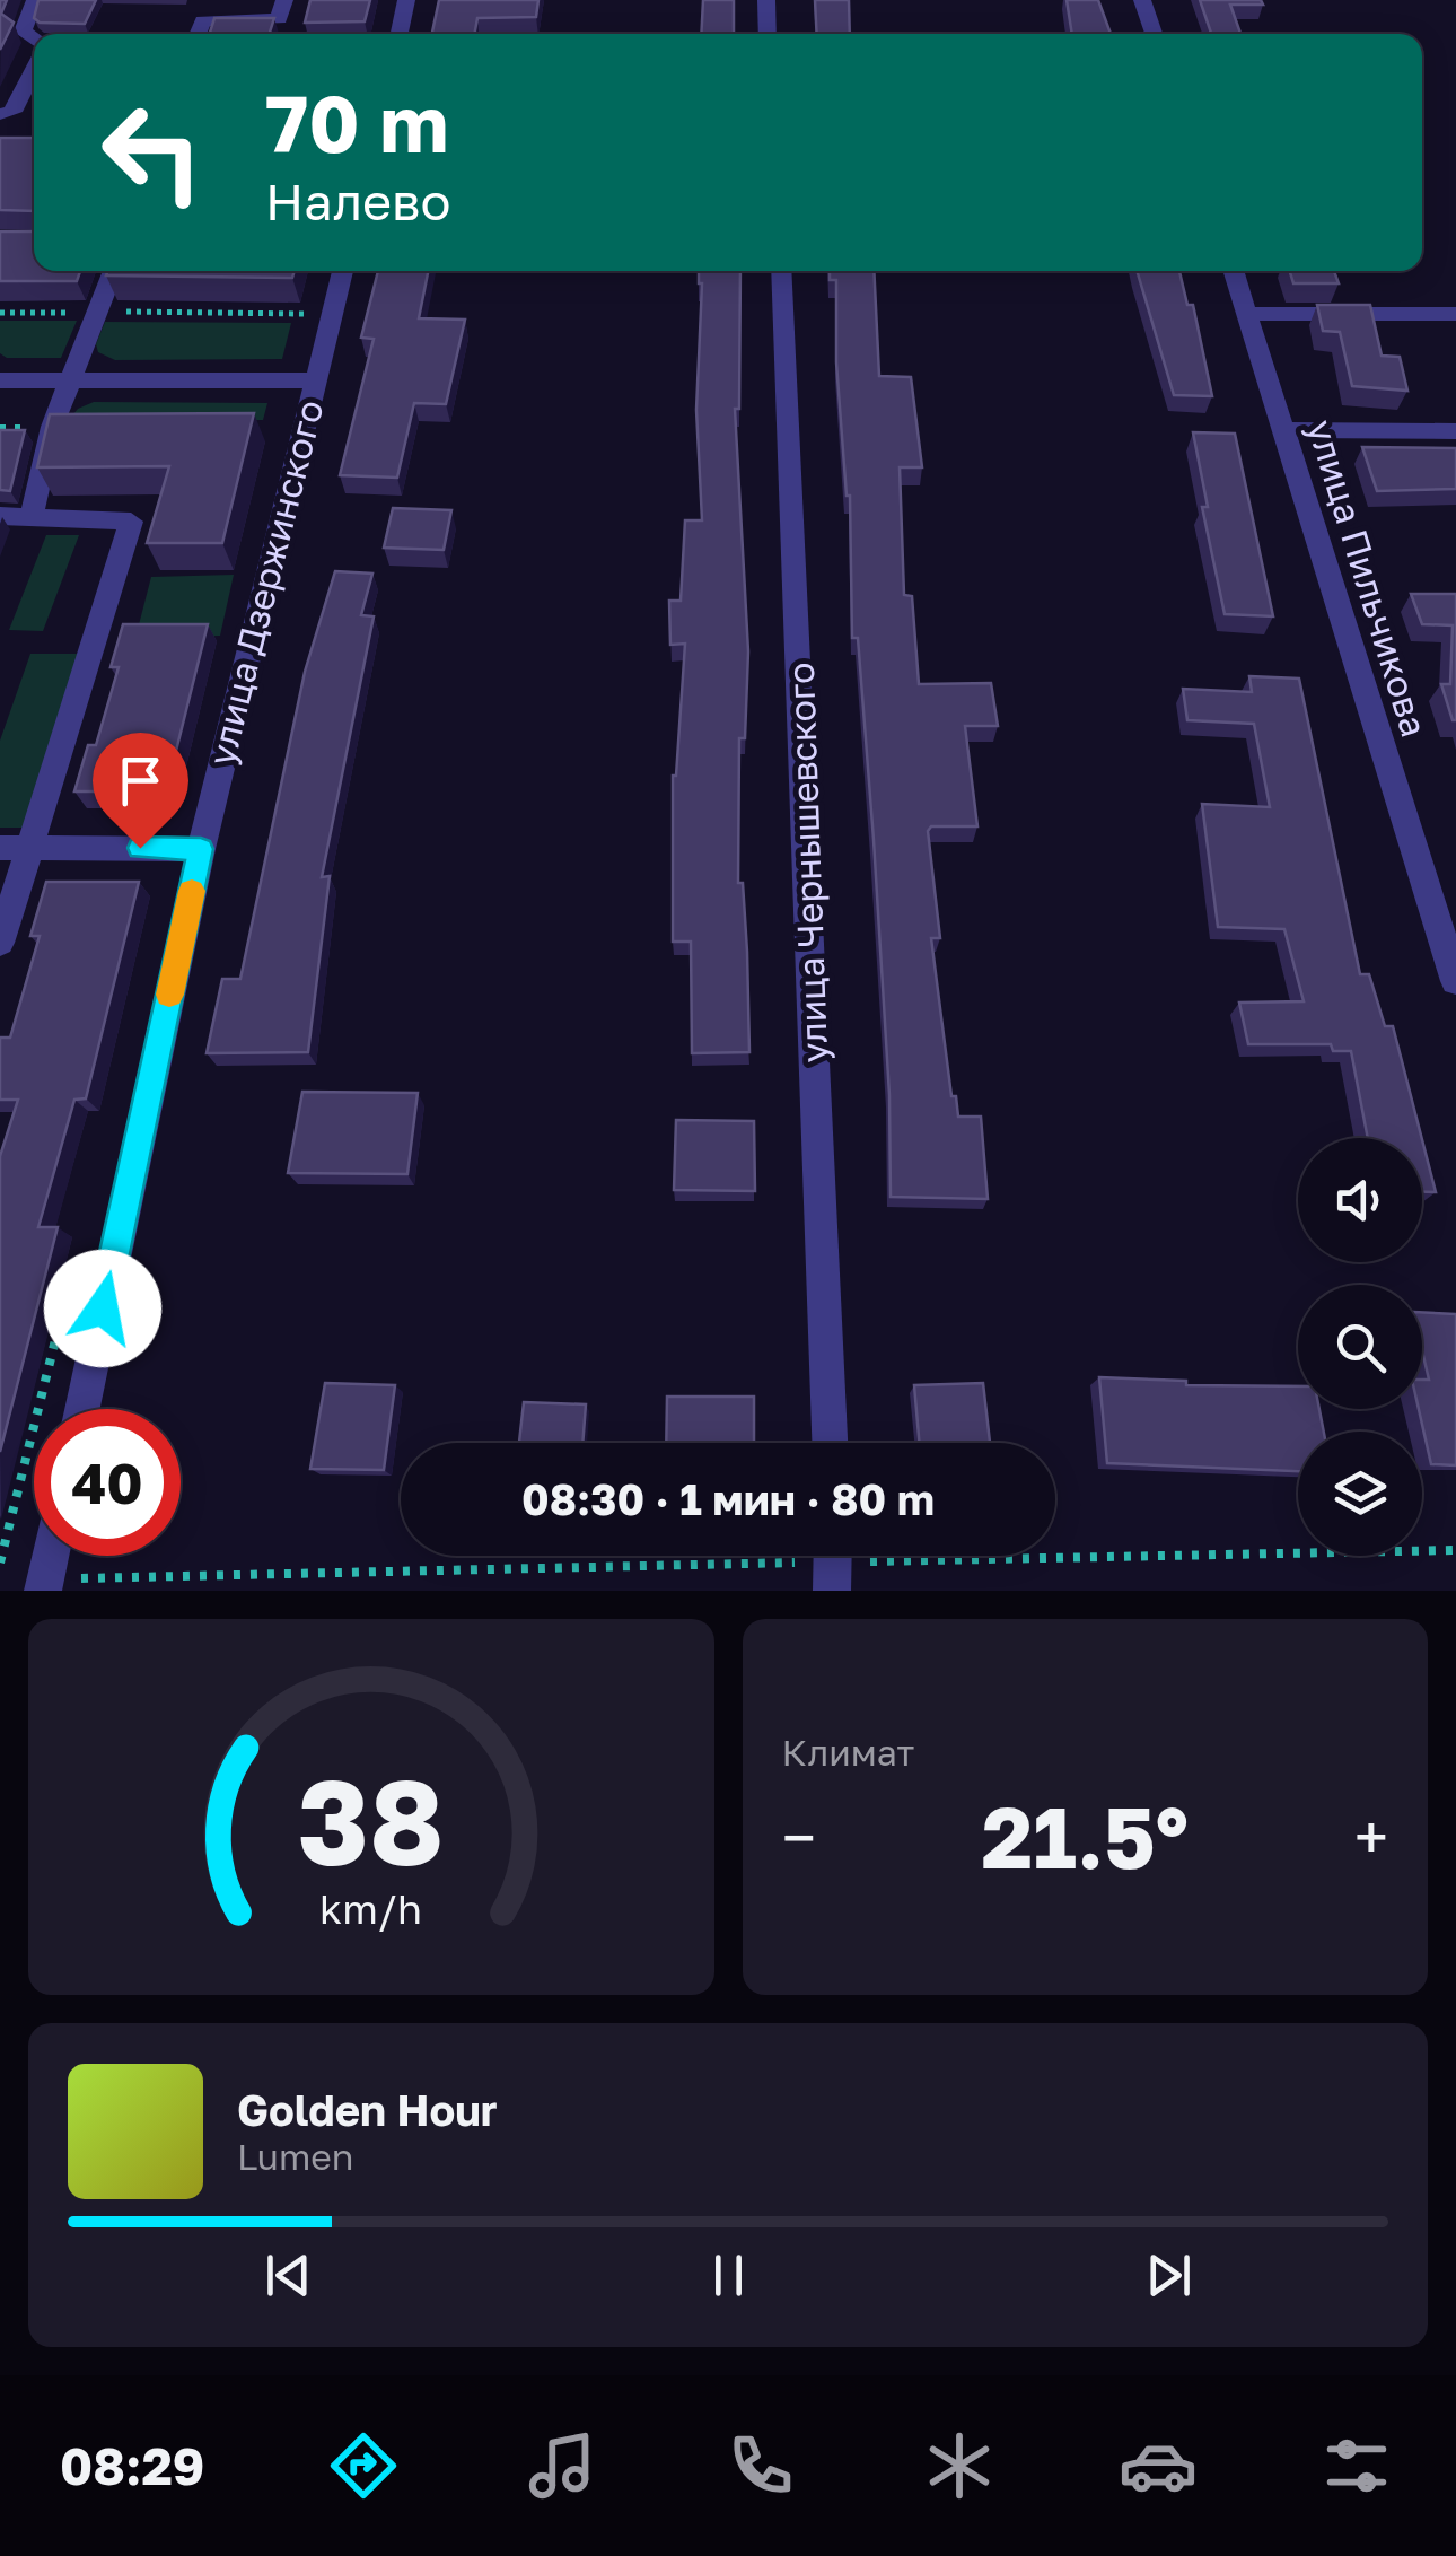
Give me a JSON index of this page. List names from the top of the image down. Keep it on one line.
{"streets":{"street":["улица Пильчикова","улица Дзержинского","улица Чернышевского"]},"page":{"turn":["70 m","Налево"],"limit":"40","trip":"08:30 · 1 мин · 80 m","tile":"Климат","heat":["−","21.5°","+"],"song":["Golden Hour","Lumen"],"tabs":"08:29","gauge":["38","km/h"]}}
